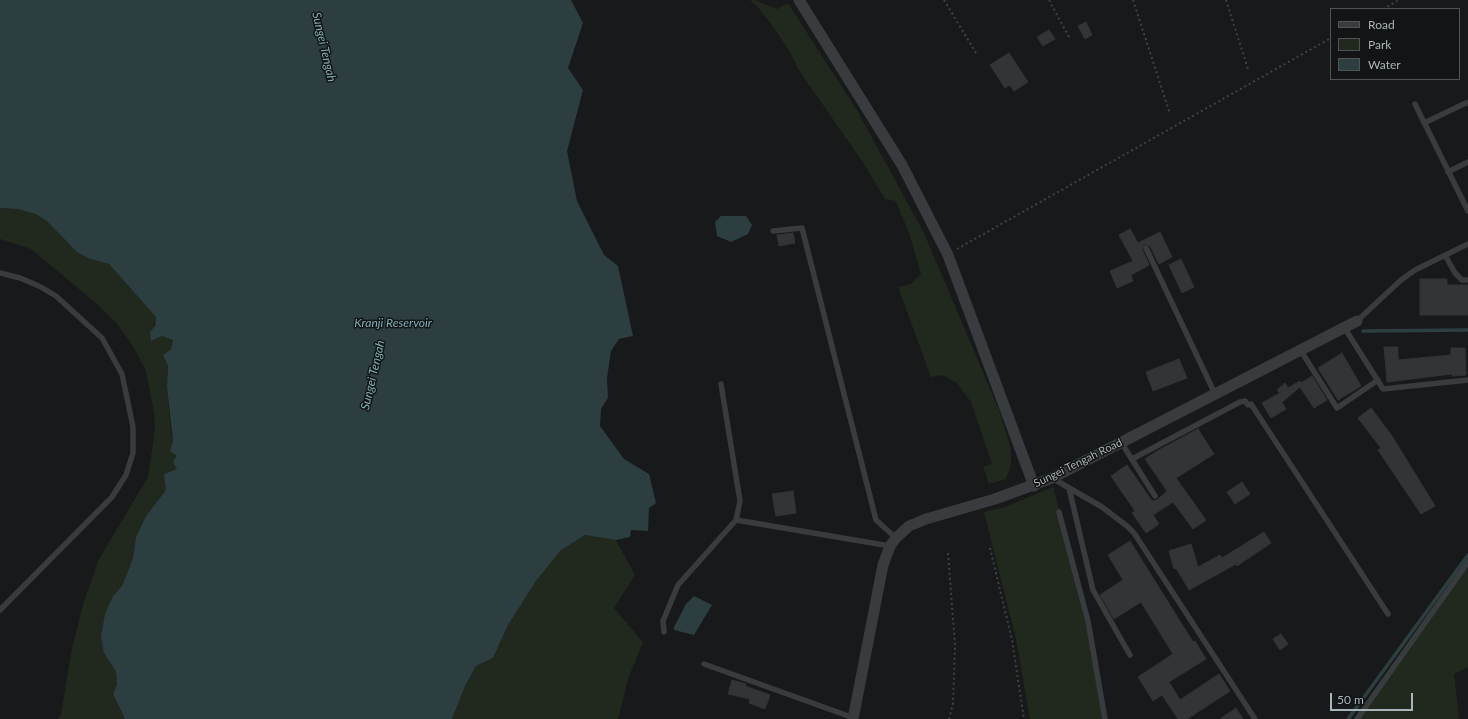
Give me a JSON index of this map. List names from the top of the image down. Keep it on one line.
{"streets":{"street":["Sungei Tengah Road"]},"water":["Sungei Tengah","Kranji Reservoir"],"legend":["Road","Park","Water"],"scale_bar":"50 m"}
